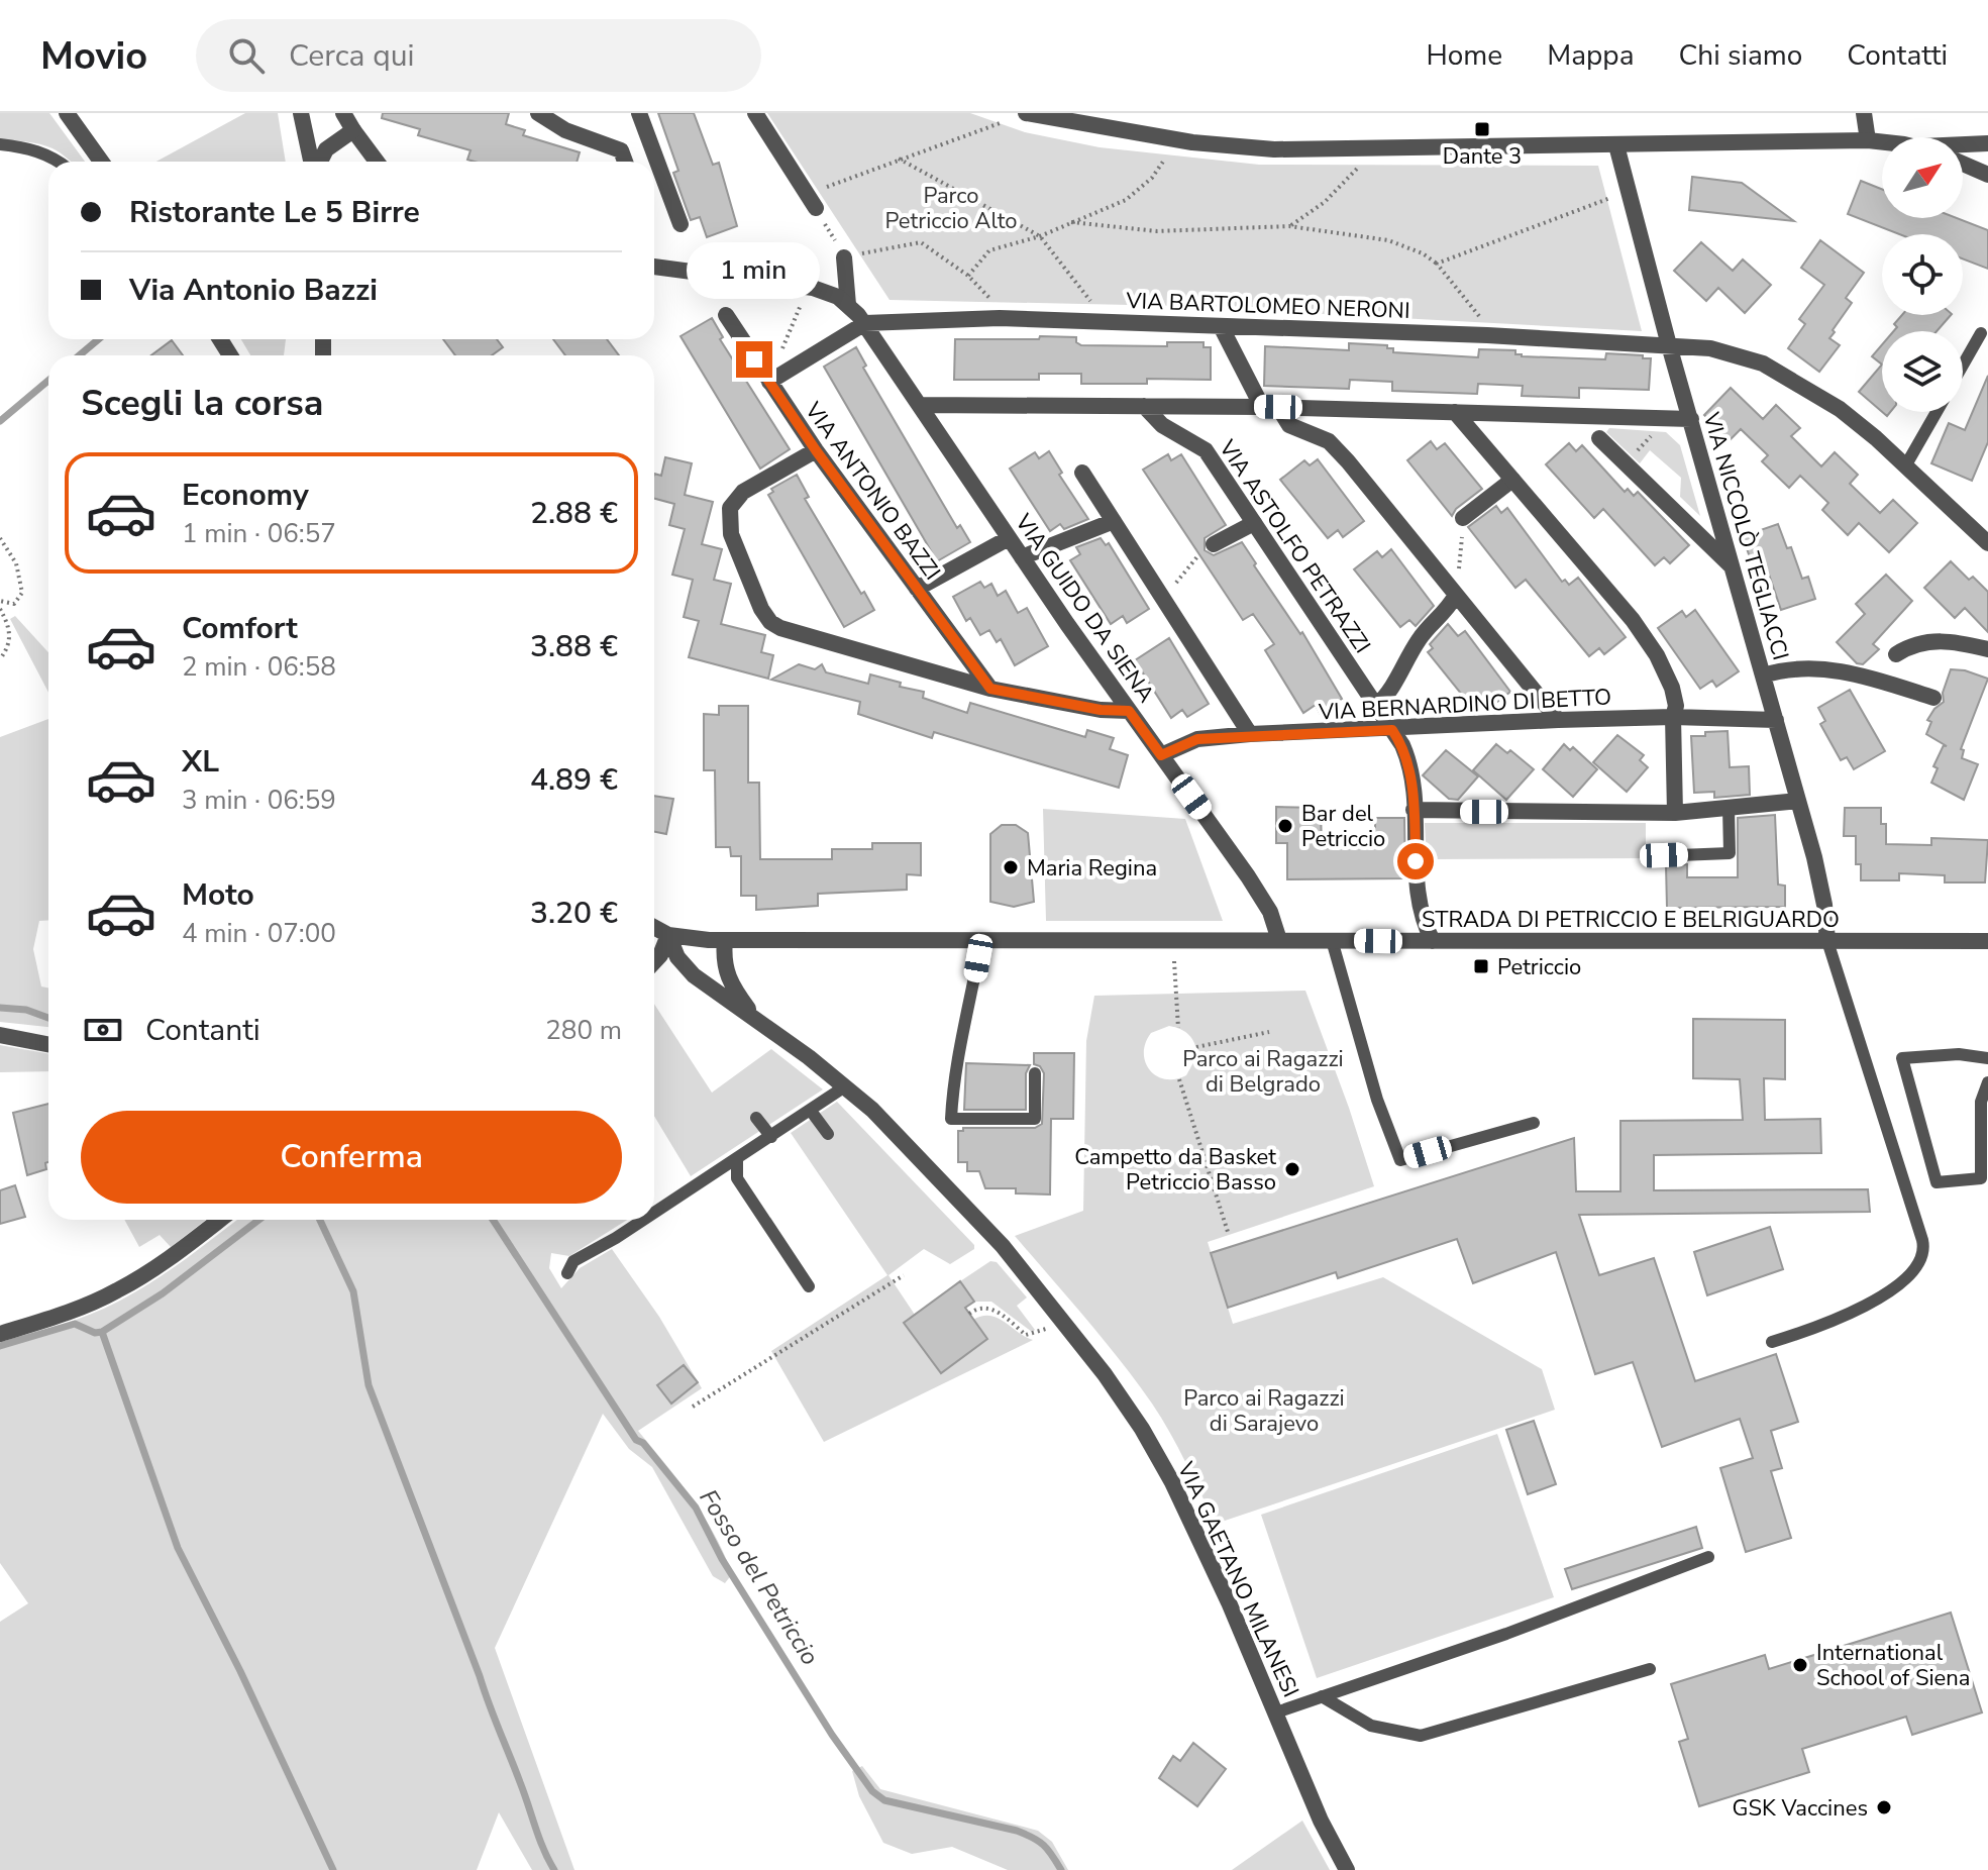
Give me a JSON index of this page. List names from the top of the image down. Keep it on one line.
{"streets":{"street":["VIA BARTOLOMEO NERONI","VIA ANTONIO BAZZI","VIA NICCOLÒ TEGLIACCI","VIA ASTOLFO PETRAZZI","VIA GUIDO DA SIENA","VIA BERNARDINO DI BETTO","STRADA DI PETRICCIO E BELRIGUARDO","VIA GAETANO MILANESI"]},"crossings":[["VIA BARTOLOMEO NERONI","VIA NICCOLÒ TEGLIACCI"],["VIA BARTOLOMEO NERONI","VIA GUIDO DA SIENA"],["VIA NICCOLÒ TEGLIACCI","VIA BERNARDINO DI BETTO"],["VIA NICCOLÒ TEGLIACCI","STRADA DI PETRICCIO E BELRIGUARDO"],["VIA ASTOLFO PETRAZZI","VIA BERNARDINO DI BETTO"],["VIA ASTOLFO PETRAZZI","STRADA DI PETRICCIO E BELRIGUARDO"],["VIA GUIDO DA SIENA","VIA BERNARDINO DI BETTO"],["VIA GUIDO DA SIENA","STRADA DI PETRICCIO E BELRIGUARDO"],["STRADA DI PETRICCIO E BELRIGUARDO","VIA GAETANO MILANESI"]],"water":["Fosso del Petriccio"],"parks":["Parco Petriccio Alto","Parco ai Ragazzi di Belgrado","Parco ai Ragazzi di Sarajevo"],"places":{"transit":["Dante 3","Petriccio"],"other":["Bar del Petriccio","Maria Regina","Campetto da Basket Petriccio Basso","International School of Siena","GSK Vaccines"]},"north":"top right","page":{"header":"Movio","search":"Cerca qui","nav":["Home","Mappa","Chi siamo","Contatti"],"banner":["Ristorante Le 5 Birre","Via Antonio Bazzi"],"bubble":"1 min","heading":"Scegli la corsa","list":[{"name":"Economy","note":"1 min · 06:57","value":"2.88 €"},{"name":"Comfort","note":"2 min · 06:58","value":"3.88 €"},{"name":"XL","note":"3 min · 06:59","value":"4.89 €"},{"name":"Moto","note":"4 min · 07:00","value":"3.20 €"}],"pay":["Contanti","280 m"],"buttons":"Conferma"}}
